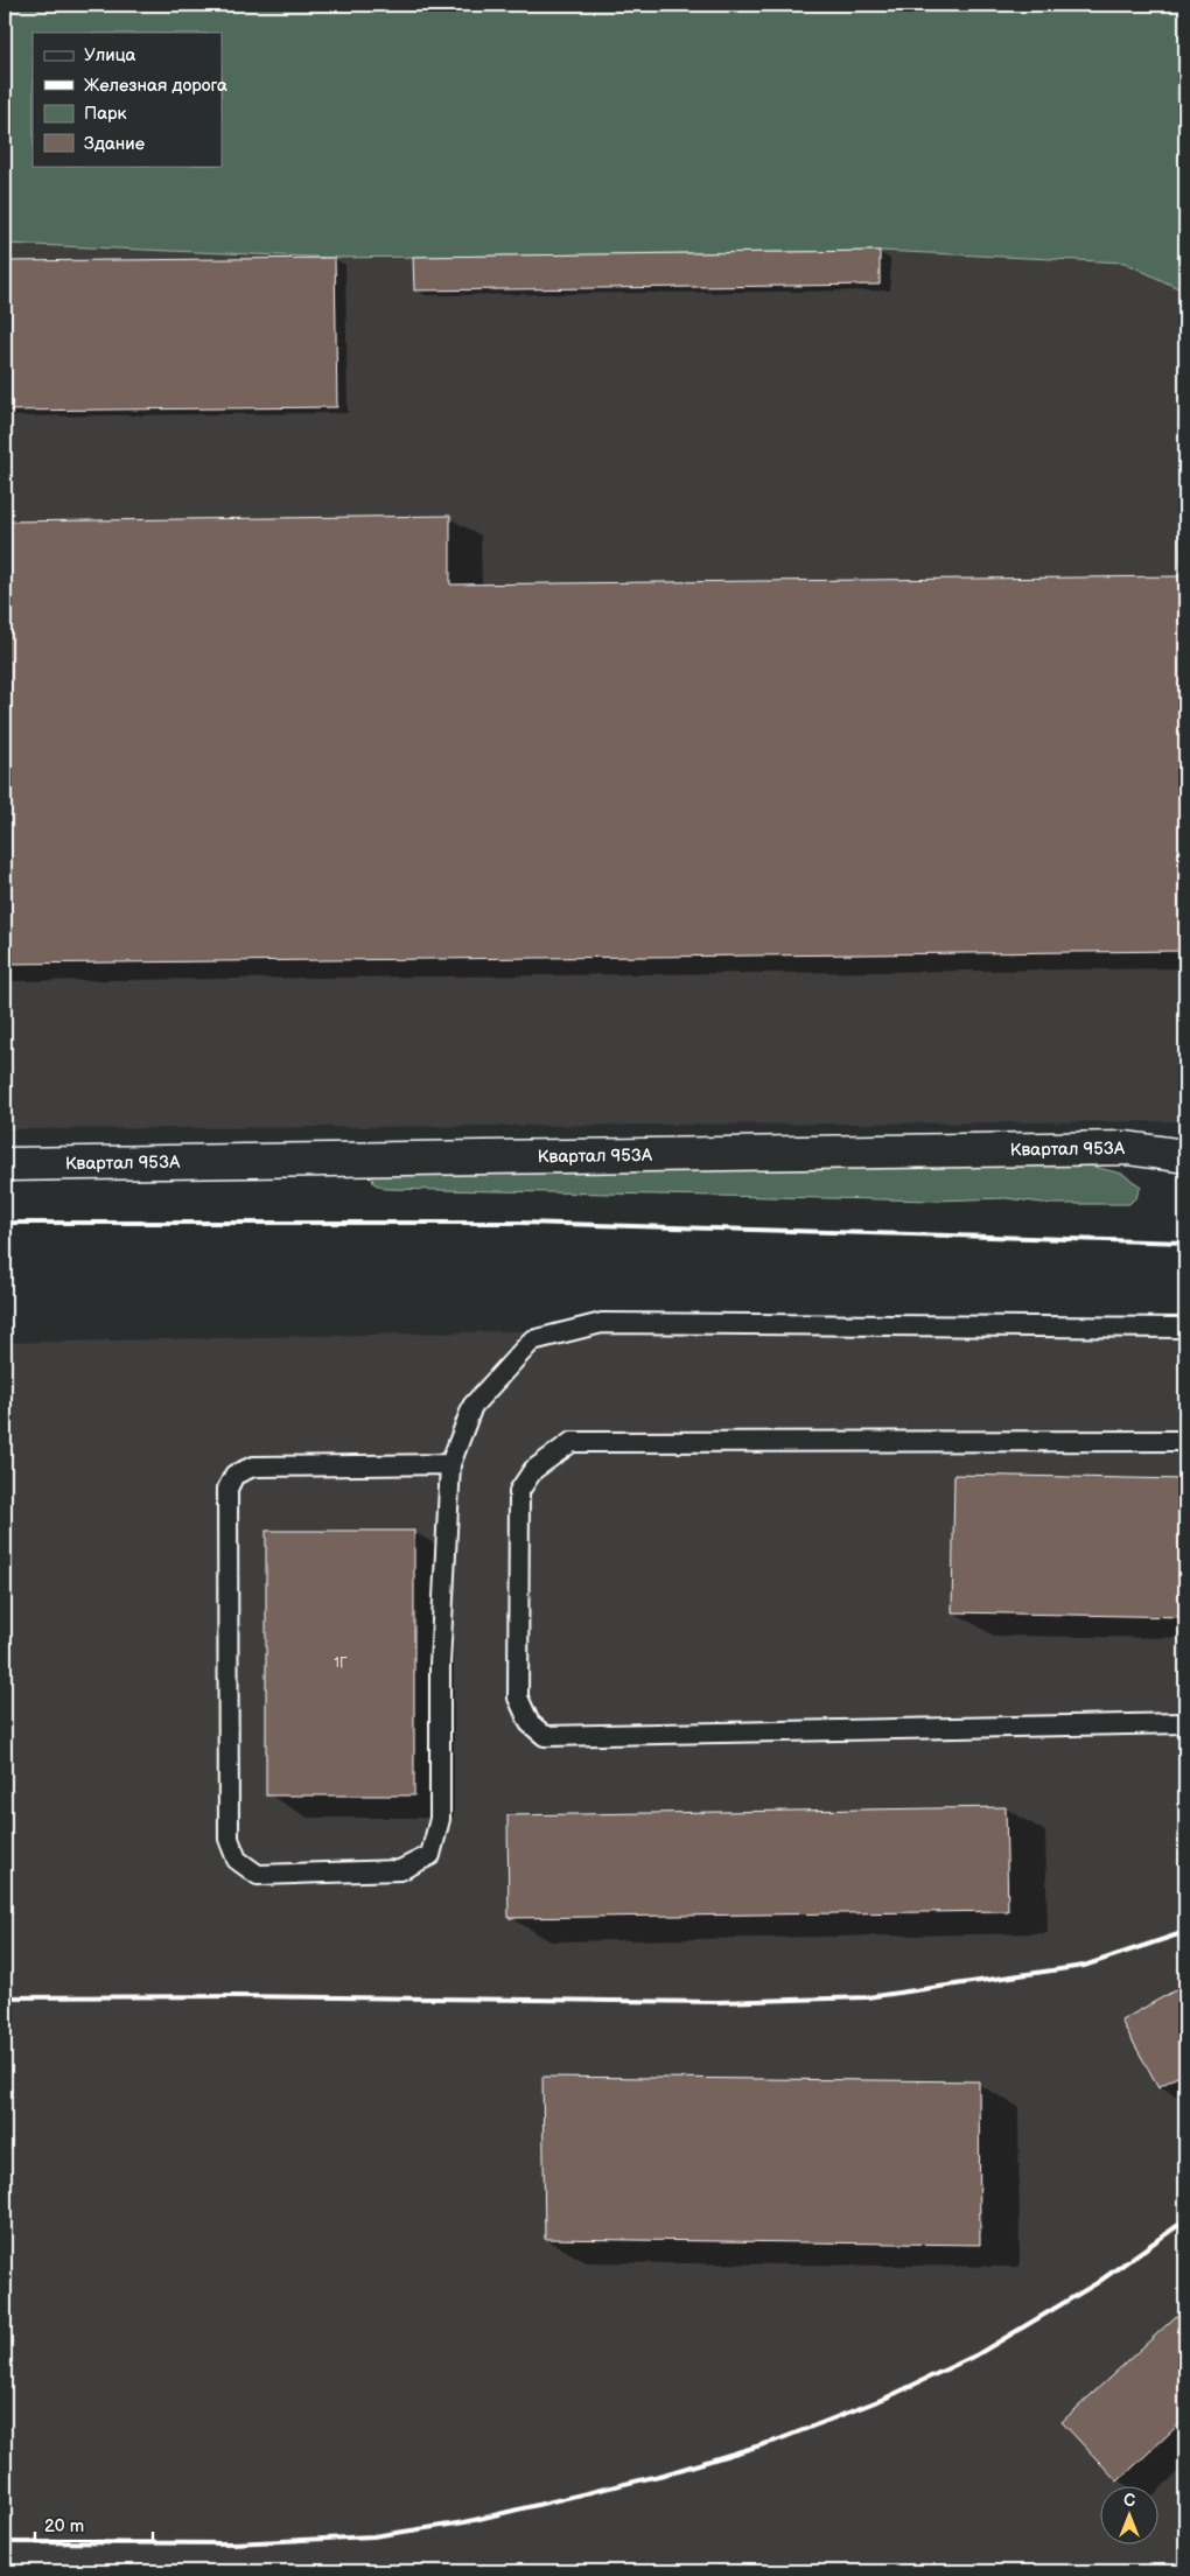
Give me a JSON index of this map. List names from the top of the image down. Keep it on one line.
{"streets":{"street":["Квартал 953А"]},"house_numbers":["1Г"],"legend":["Улица","Железная дорога","Парк","Здание"],"scale_bar":"20 m","north":"top"}
